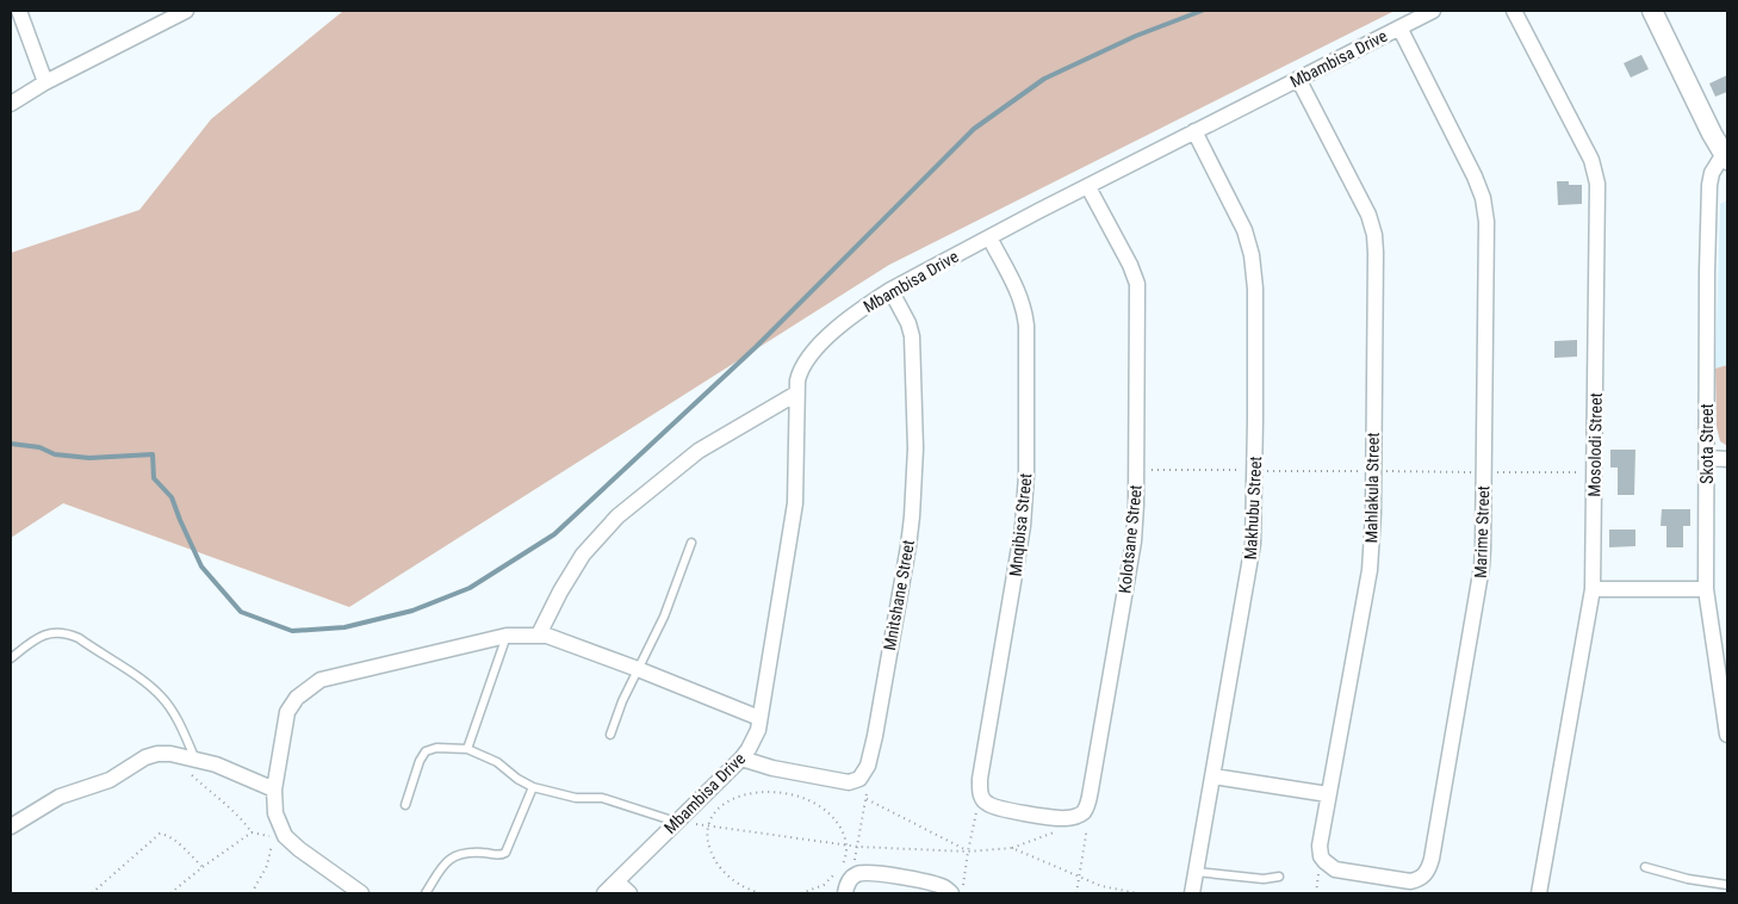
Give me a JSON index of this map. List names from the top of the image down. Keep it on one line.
{"streets":{"street":["Mbambisa Drive","Skota Street","Mosolodi Street","Mahlakula Street","Makhubu Street","Mnqibisa Street","Marime Street","Kolotsane Street","Mnitshane Street"]},"crossings":[["Mbambisa Drive","Mahlakula Street"],["Mbambisa Drive","Makhubu Street"],["Mbambisa Drive","Mnqibisa Street"],["Mbambisa Drive","Marime Street"],["Mbambisa Drive","Kolotsane Street"],["Mbambisa Drive","Mnitshane Street"],["Mahlakula Street","Marime Street"]]}
